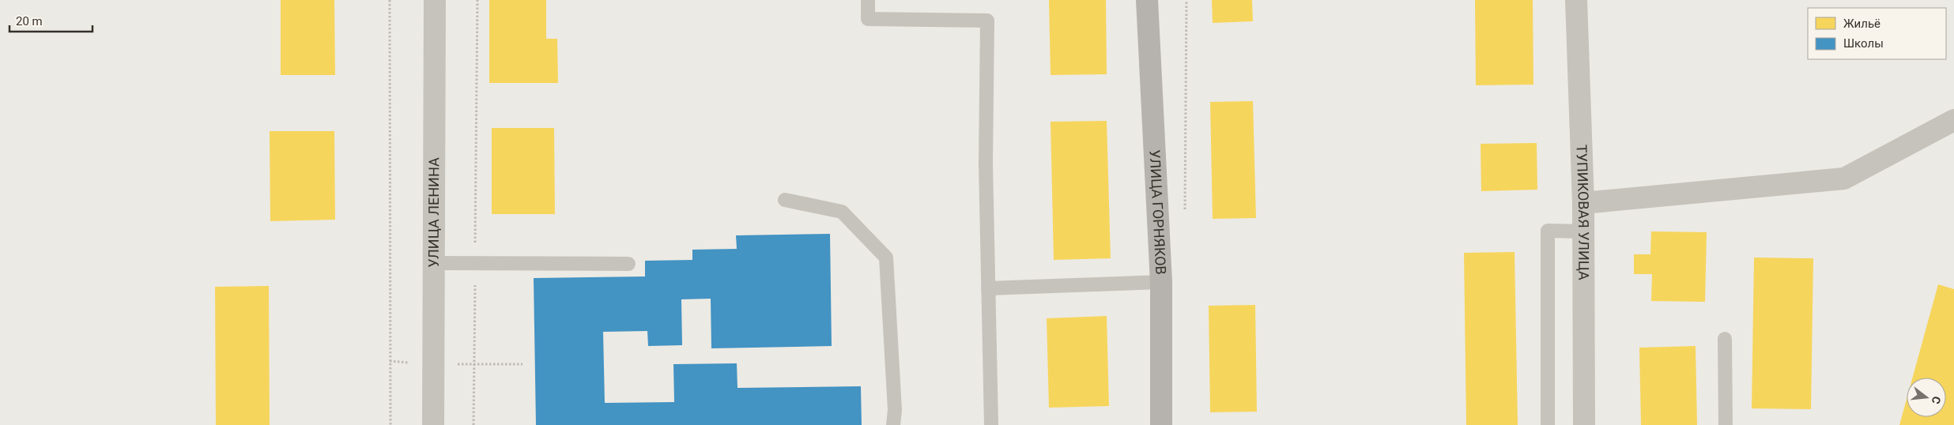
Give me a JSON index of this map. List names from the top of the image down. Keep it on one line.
{"streets":{"main road":["УЛИЦА ГОРНЯКОВ"],"street":["УЛИЦА ЛЕНИНА","ТУПИКОВАЯ УЛИЦА"]},"legend":["Жильё","Школы"],"scale_bar":"20 m","north":"right"}
